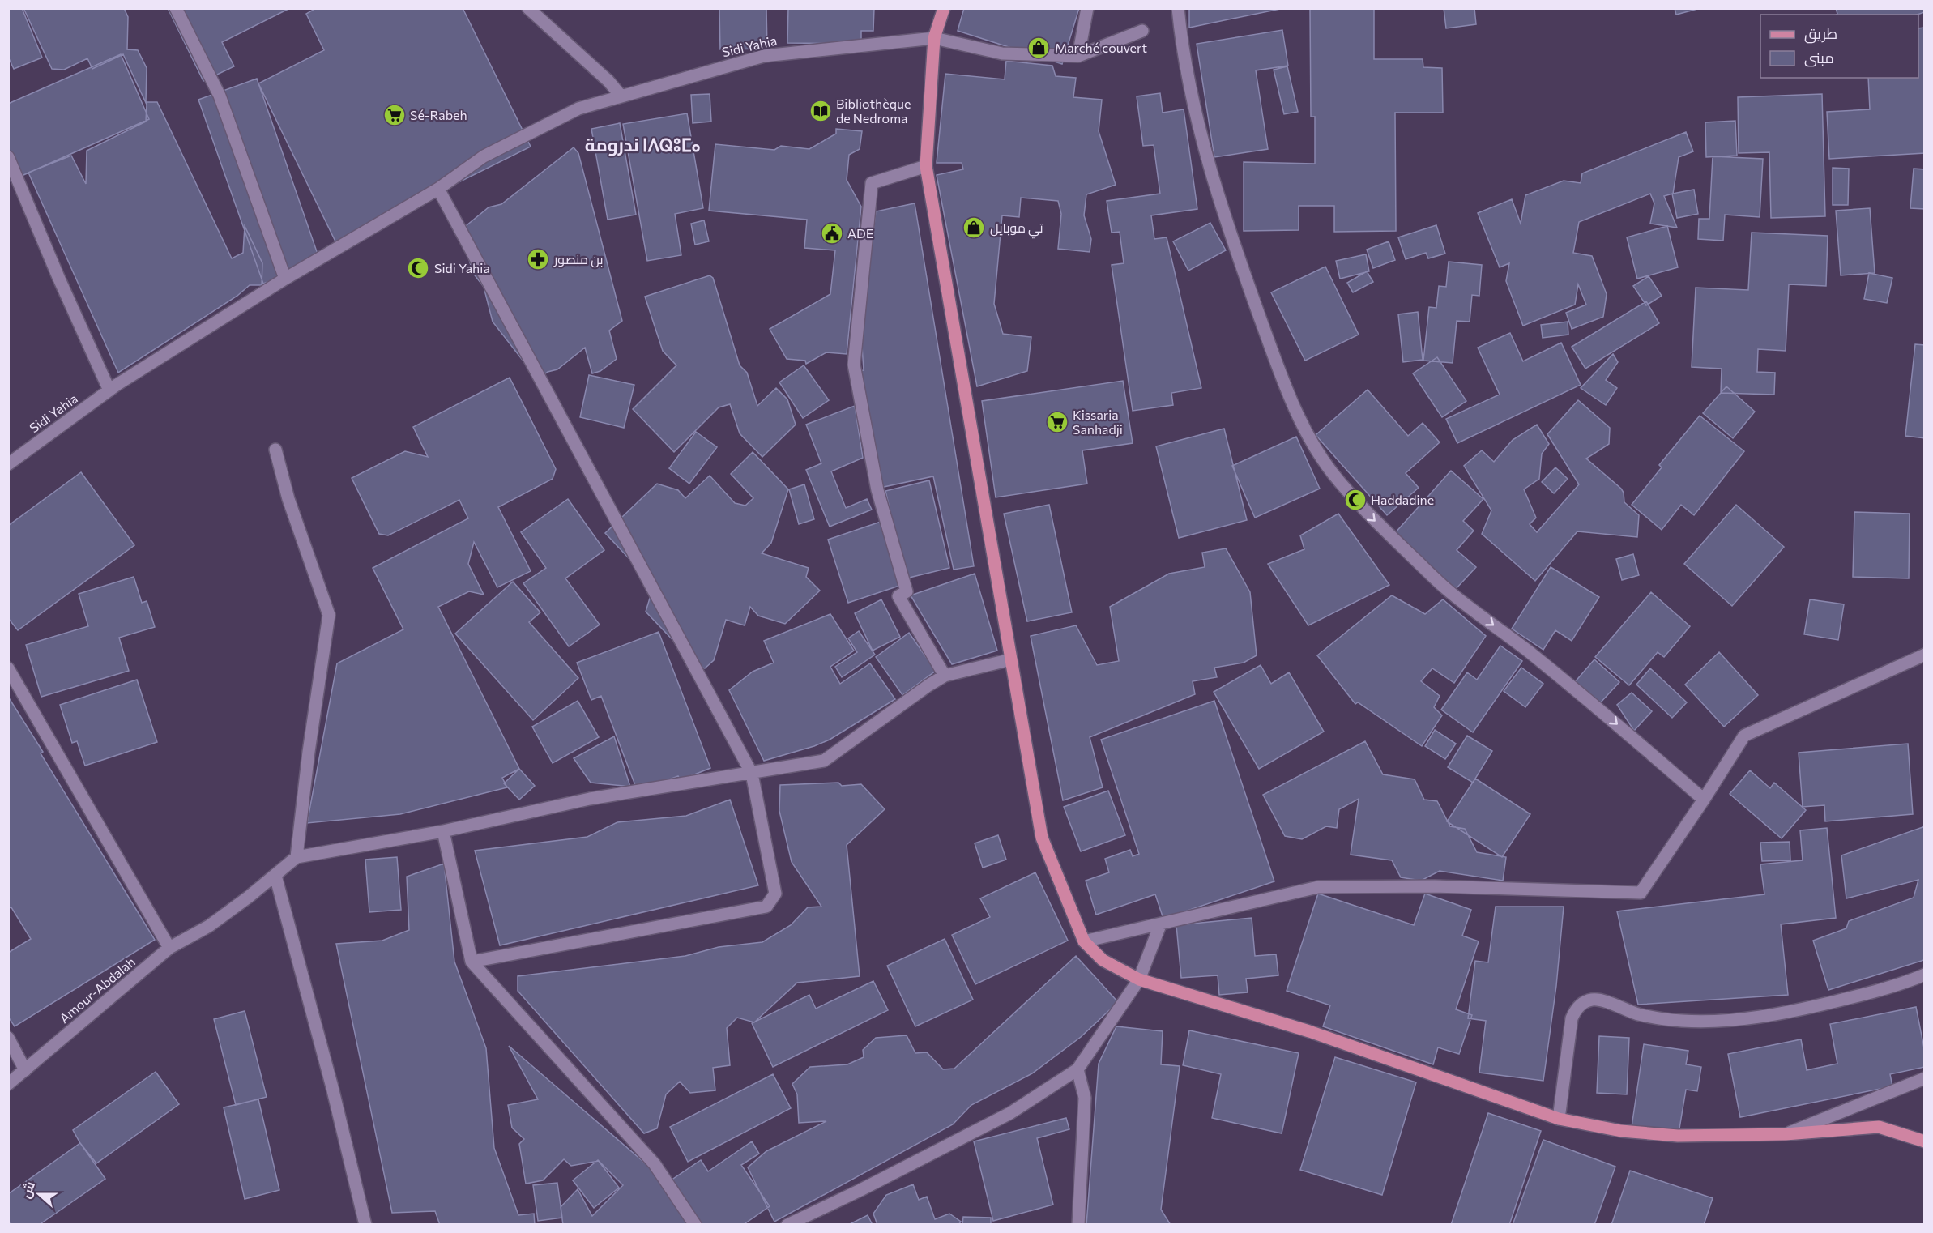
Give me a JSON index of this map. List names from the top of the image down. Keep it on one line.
{"streets":{"street":["Sidi Yahia","Amour-Abdalah"]},"districts":["ندرومة ⵏⴷⵕⵓⵎⴰ"],"places":{"shop":["Marché couvert","تي موبايل"],"library":["Bibliothèque de Nedroma"],"supermarket":["Sé-Rabeh","Kissaria Sanhadji"],"public building":["ADE"],"pharmacy":["بن منصور"],"mosque":["Sidi Yahia","Haddadine"]},"legend":["طريق","مبنى"],"north":"left"}
